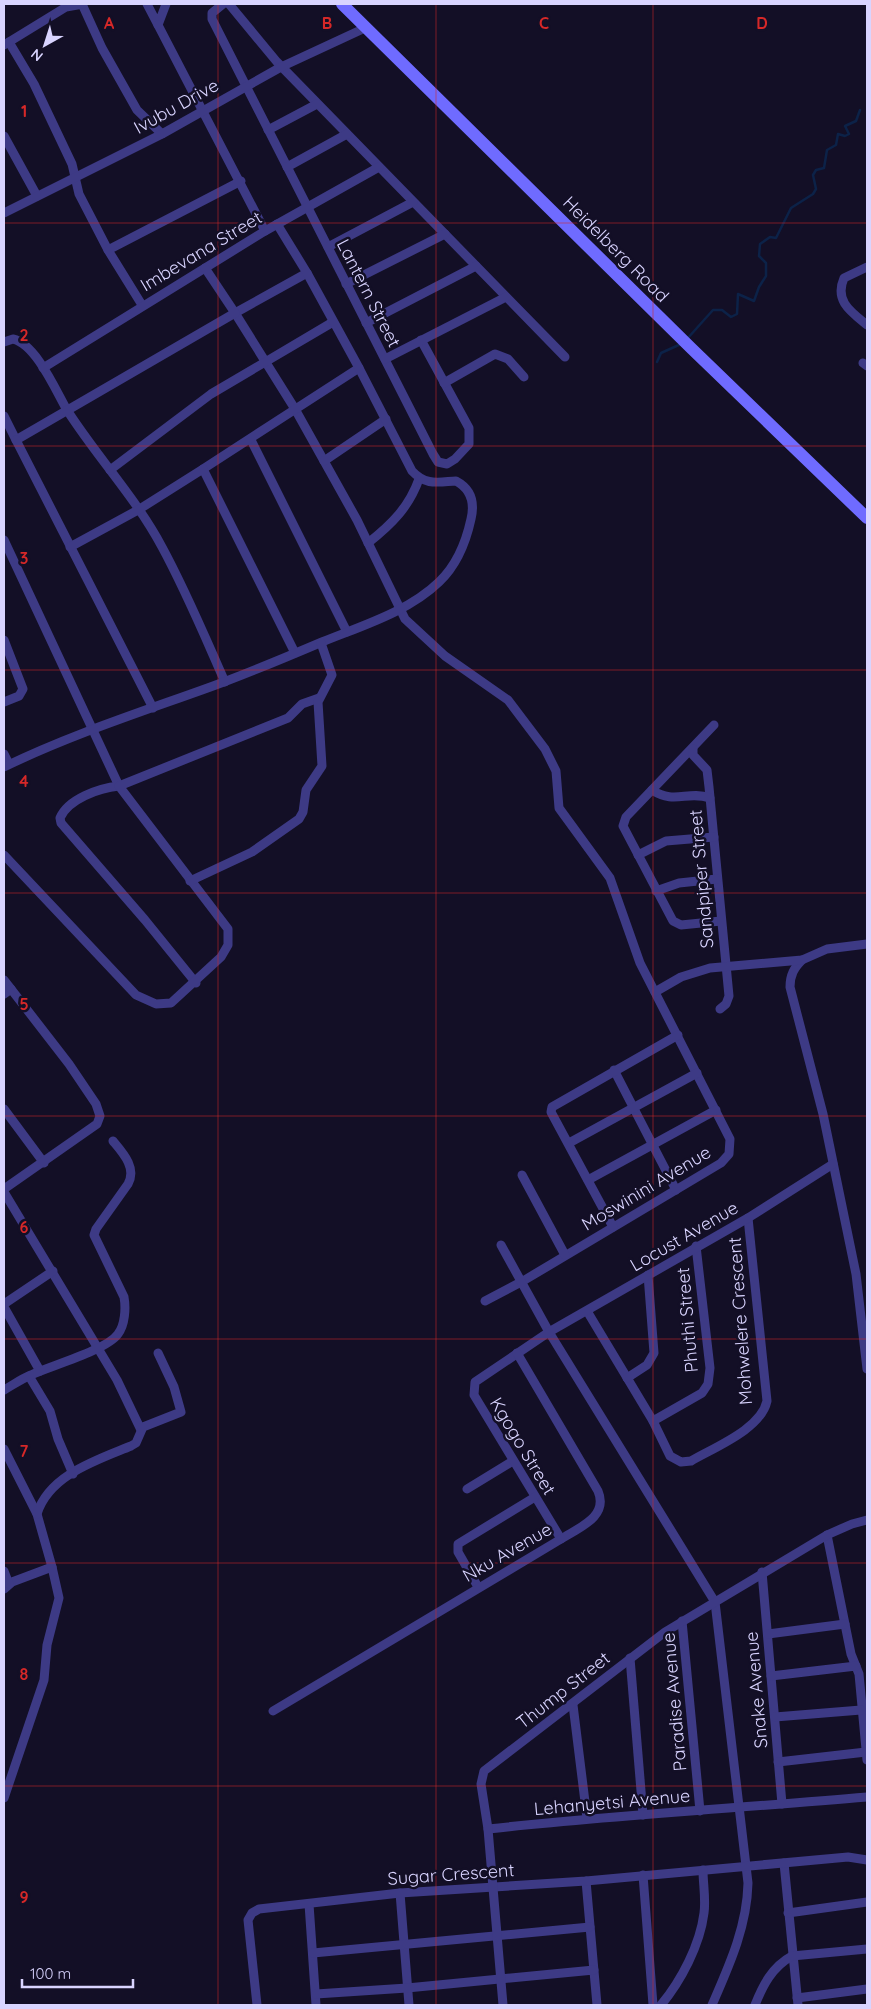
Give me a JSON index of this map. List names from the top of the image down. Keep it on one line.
{"streets":{"main road":["Heidelberg Road"],"street":["Ivubu Drive","Imbevana Street","Lantern Street","Sandpiper Street","Moswinini Avenue","Locust Avenue","Phuthi Street","Mohwelere Crescent","Kgogo Street","Nku Avenue","Thump Street","Snake Avenue","Paradise Avenue","Lehanyetsi Avenue","Sugar Crescent"]},"crossings":[["Ivubu Drive","Heidelberg Road"],["Ivubu Drive","Lantern Street"],["Imbevana Street","Lantern Street"],["Imbevana Street","Moswinini Avenue"],["Locust Avenue","Phuthi Street"],["Locust Avenue","Mohwelere Crescent"],["Locust Avenue","Kgogo Street"],["Locust Avenue","Nku Avenue"],["Phuthi Street","Mohwelere Crescent"],["Kgogo Street","Nku Avenue"],["Thump Street","Snake Avenue"],["Thump Street","Paradise Avenue"],["Thump Street","Lehanyetsi Avenue"],["Thump Street","Sugar Crescent"],["Snake Avenue","Lehanyetsi Avenue"],["Paradise Avenue","Lehanyetsi Avenue"]],"scale_bar":"100 m","north":"bottom left","grid":{"columns":["A","B","C","D"],"rows":["1","2","3","4","5","6","7","8","9"]}}
